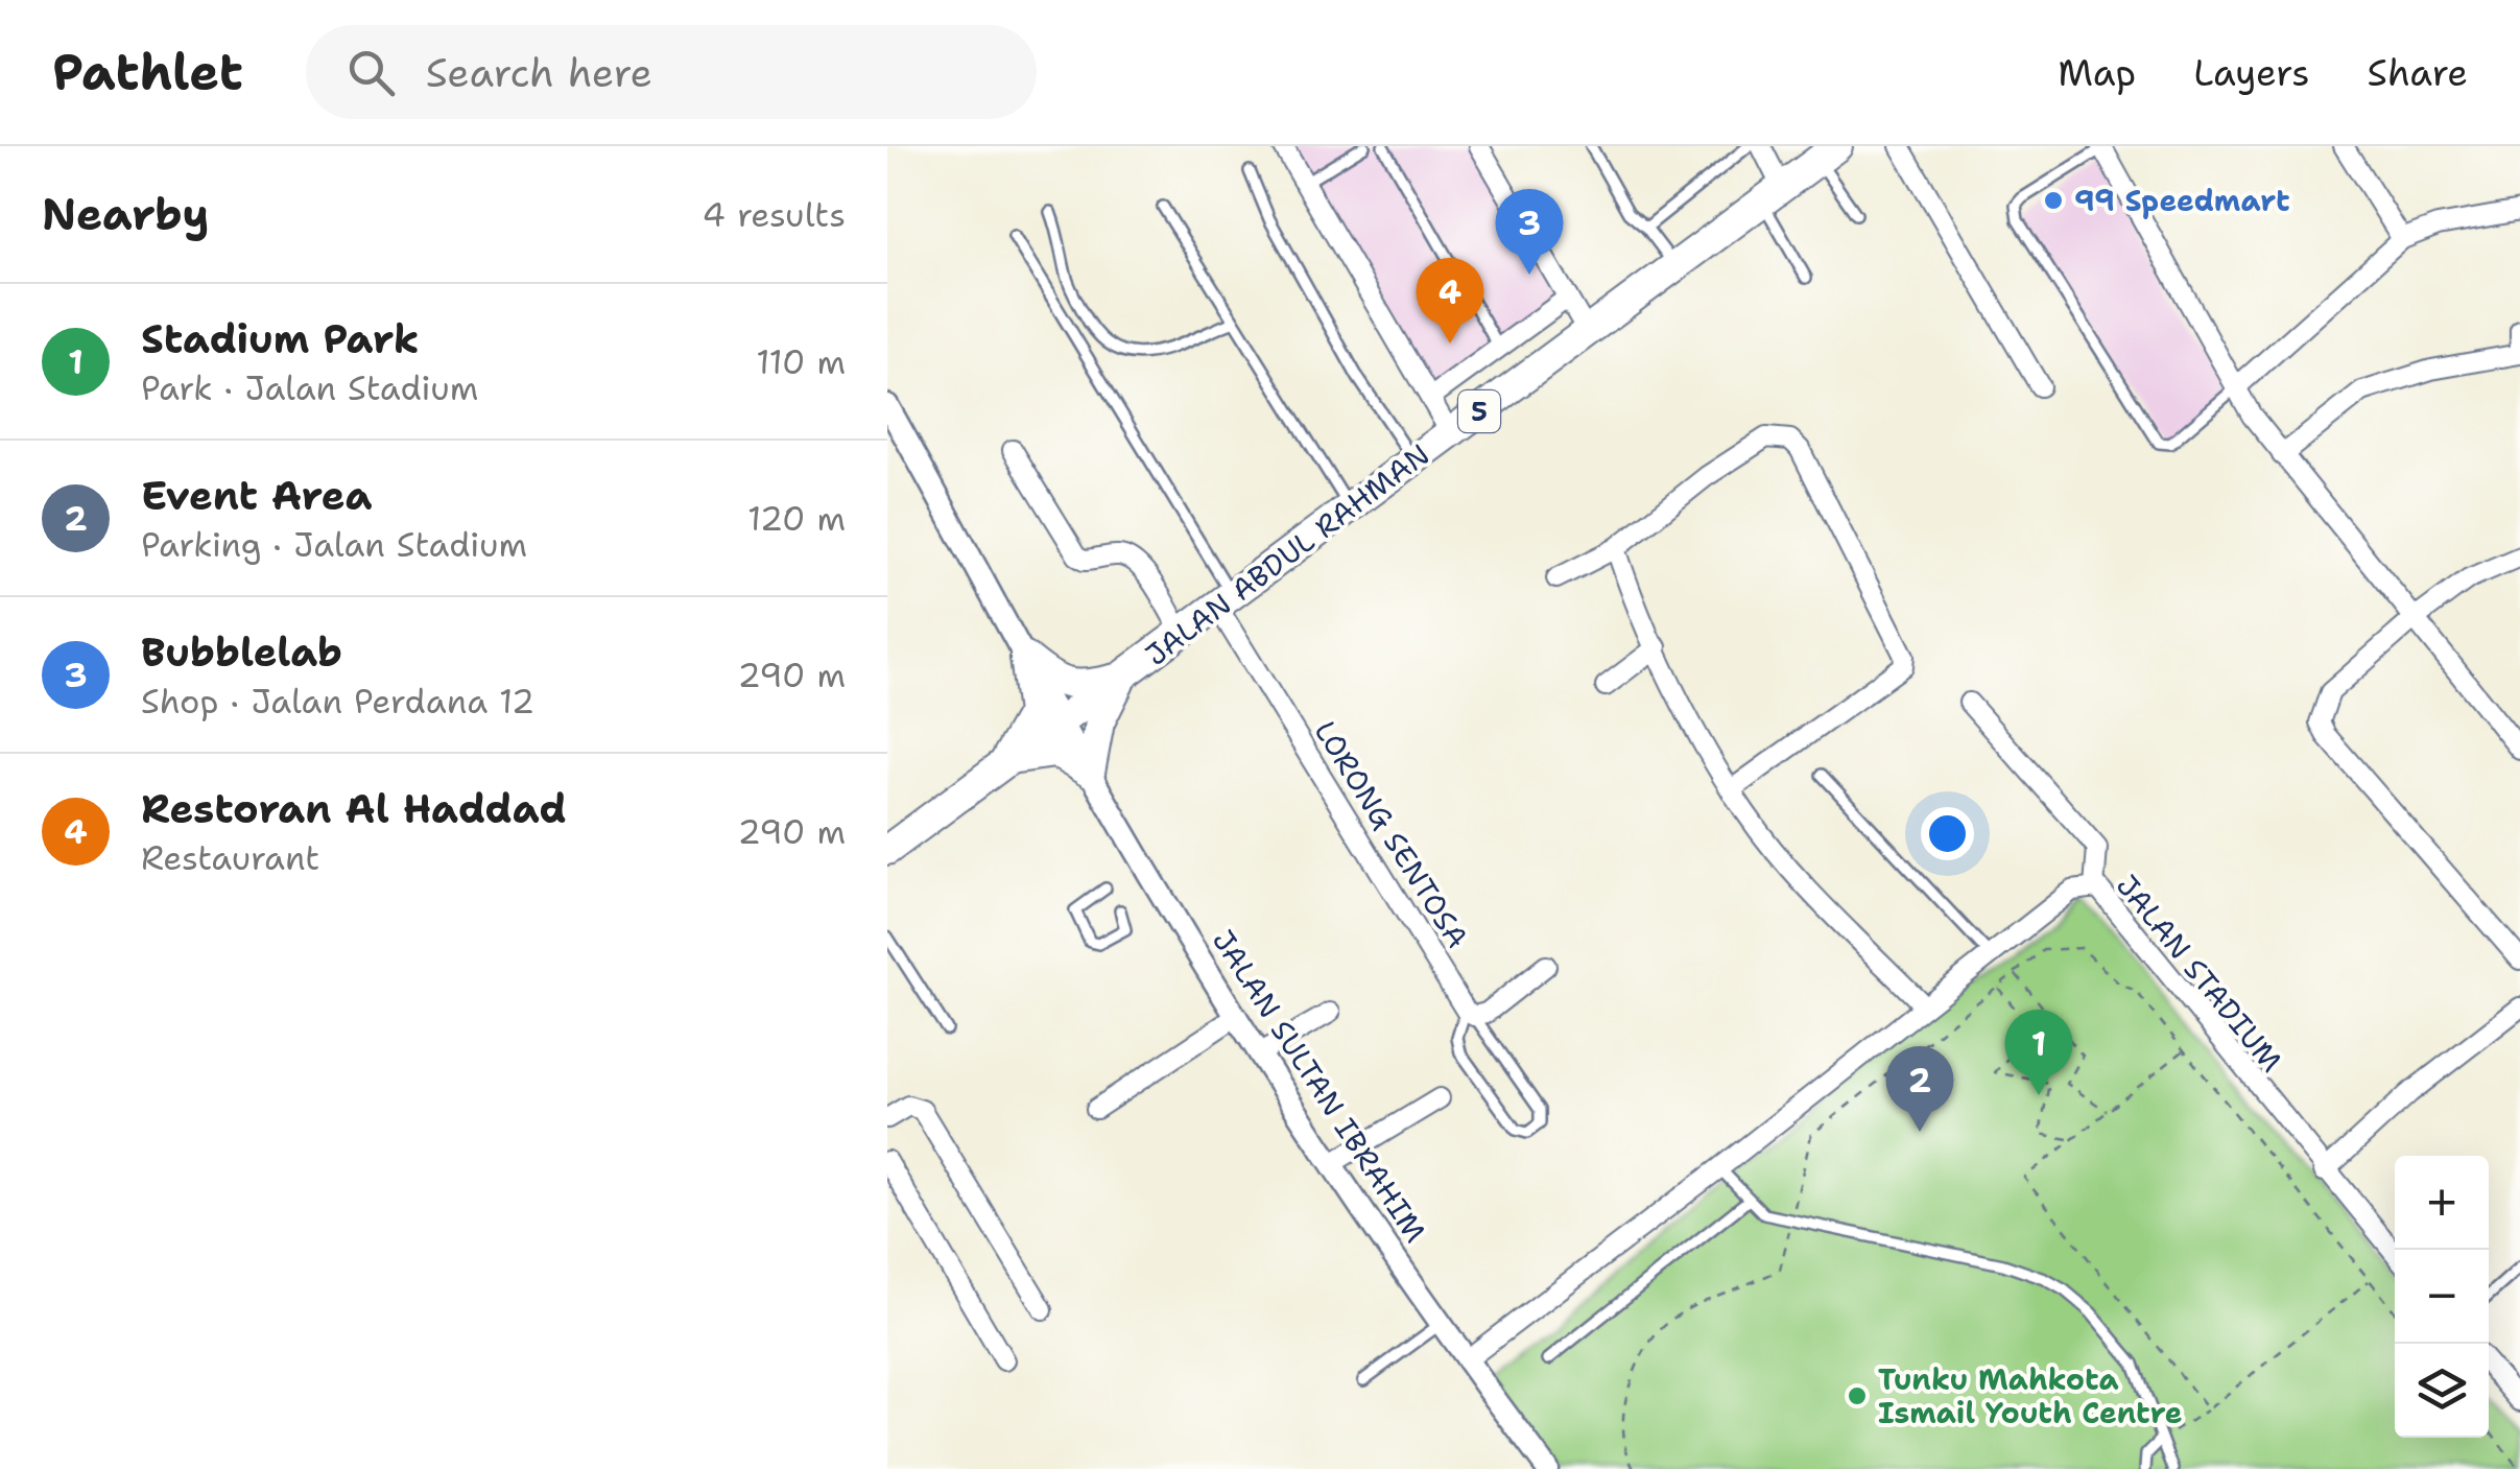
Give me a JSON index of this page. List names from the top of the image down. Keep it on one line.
{"streets":{"main road":["5","JALAN ABDUL RAHMAN"],"street":["LORONG SENTOSA","JALAN STADIUM","JALAN SULTAN IBRAHIM"]},"crossings":[["JALAN ABDUL RAHMAN","LORONG SENTOSA"],["JALAN ABDUL RAHMAN","JALAN SULTAN IBRAHIM"],["JALAN STADIUM","JALAN SULTAN IBRAHIM"]],"places":["99 Speedmart","Tunku Mahkota Ismail Youth Centre"],"page":{"header":"Pathlet","search":"Search here","nav":["Map","Layers","Share"],"heading":["Nearby","4 results"],"pins":["3","4","1","2"],"list":[{"mark":"1","name":"Stadium Park","note":"Park · Jalan Stadium","value":"110 m"},{"mark":"2","name":"Event Area","note":"Parking · Jalan Stadium","value":"120 m"},{"mark":"3","name":"Bubblelab","note":"Shop · Jalan Perdana 12","value":"290 m"},{"mark":"4","name":"Restoran Al Haddad","note":"Restaurant","value":"290 m"}],"map_buttons":["+","−"]}}
